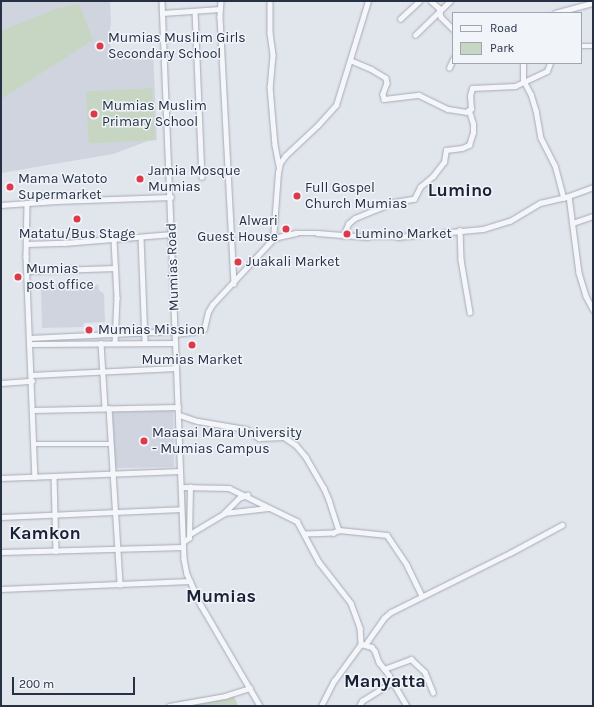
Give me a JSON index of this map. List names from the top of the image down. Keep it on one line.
{"streets":{"street":["Mumias Road"]},"districts":["Lumino","Kamkon","Mumias","Manyatta"],"places":["Mumias Muslim Girls Secondary School","Mumias Muslim Primary School","Jamia Mosque Mumias","Mama Watoto Supermarket","Full Gospel Church Mumias","Matatu/Bus Stage","Alwari Guest House","Lumino Market","Juakali Market","Mumias post office","Mumias Mission","Mumias Market","Maasai Mara University - Mumias Campus"],"legend":["Road","Park"],"scale_bar":"200 m"}
